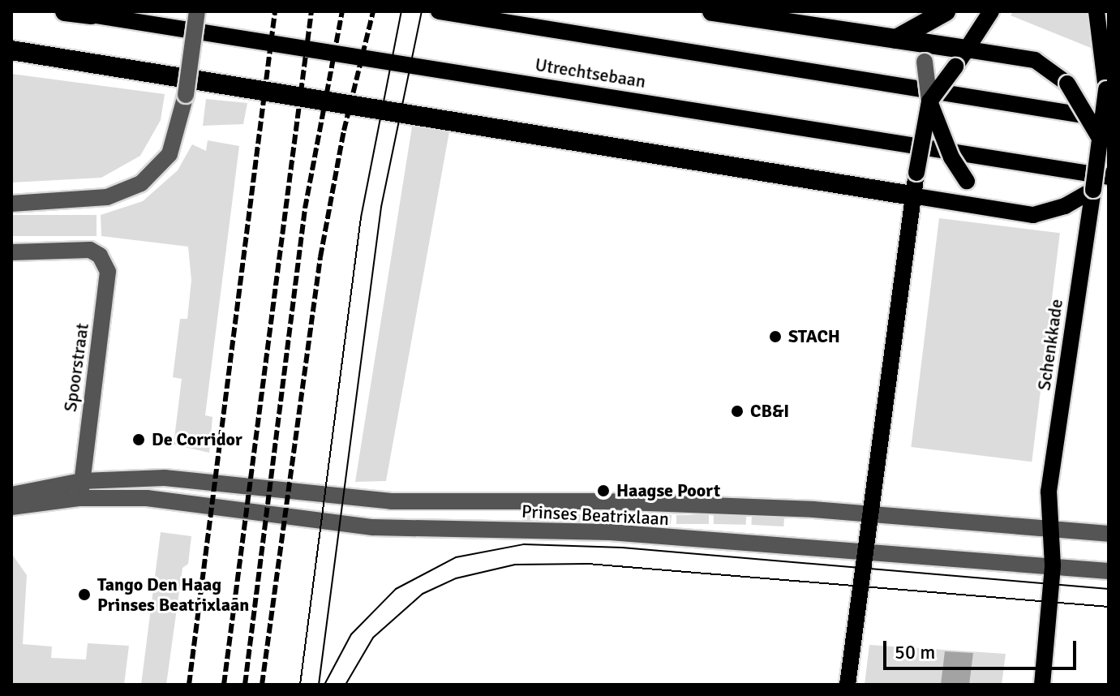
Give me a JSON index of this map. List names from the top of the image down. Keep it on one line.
{"streets":{"highway":["Utrechtsebaan"],"main road":["Schenkkade"],"street":["Spoorstraat","Prinses Beatrixlaan"]},"crossings":[["Schenkkade","Prinses Beatrixlaan"],["Spoorstraat","Prinses Beatrixlaan"]],"places":["STACH","CB&I","De Corridor","Haagse Poort","Tango Den Haag Prinses Beatrixlaan"],"scale_bar":"50 m"}
